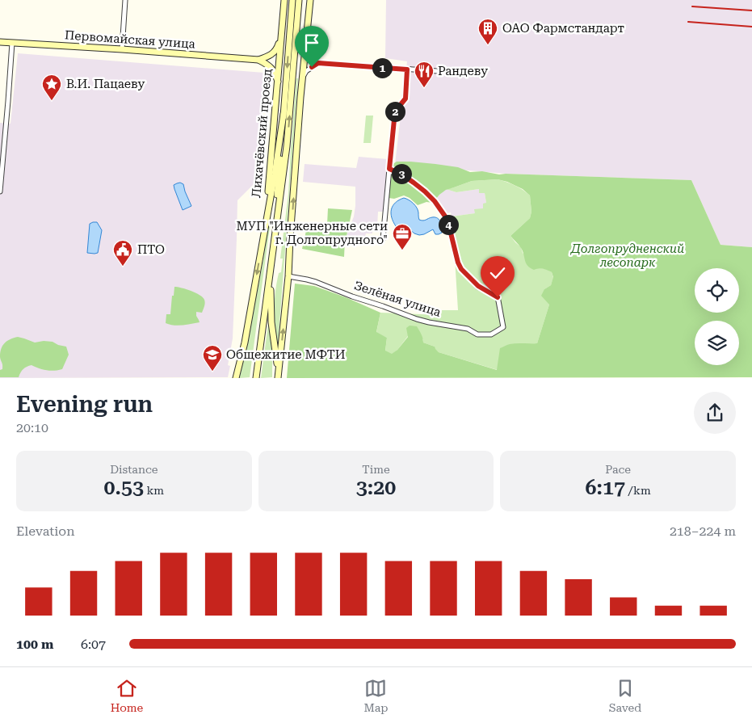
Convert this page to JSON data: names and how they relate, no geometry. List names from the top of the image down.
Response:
{
  "streets": {
    "main road": ["Первомайская улица", "Лихачёвский проезд"],
    "street": ["Зелёная улица"]
  },
  "parks": ["Долгопрудненский лесопарк"],
  "places": {
    "building": ["ОАО Фармстандарт"],
    "restaurant": ["Рандеву"],
    "place": ["В.И. Пацаеву"],
    "office": ["МУП \"Инженерные сети г. Долгопрудного\""],
    "public building": ["ПТО"],
    "school or university": ["Общежитие МФТИ"]
  },
  "page": {
    "pins": [
      "1",
      "2",
      "3",
      "4"
    ],
    "heading": ["Evening run", "20:10"],
    "stats": [
      ["Distance", "0.53 km"],
      ["Time", "3:20"],
      ["Pace", "6:17 /km"]
    ],
    "chart": ["Elevation", "218–224 m"],
    "list": [
      {
        "name": "100 m",
        "note": "6:07"
      }
    ],
    "tabs": ["Home", "Map", "Saved"]
  }
}
